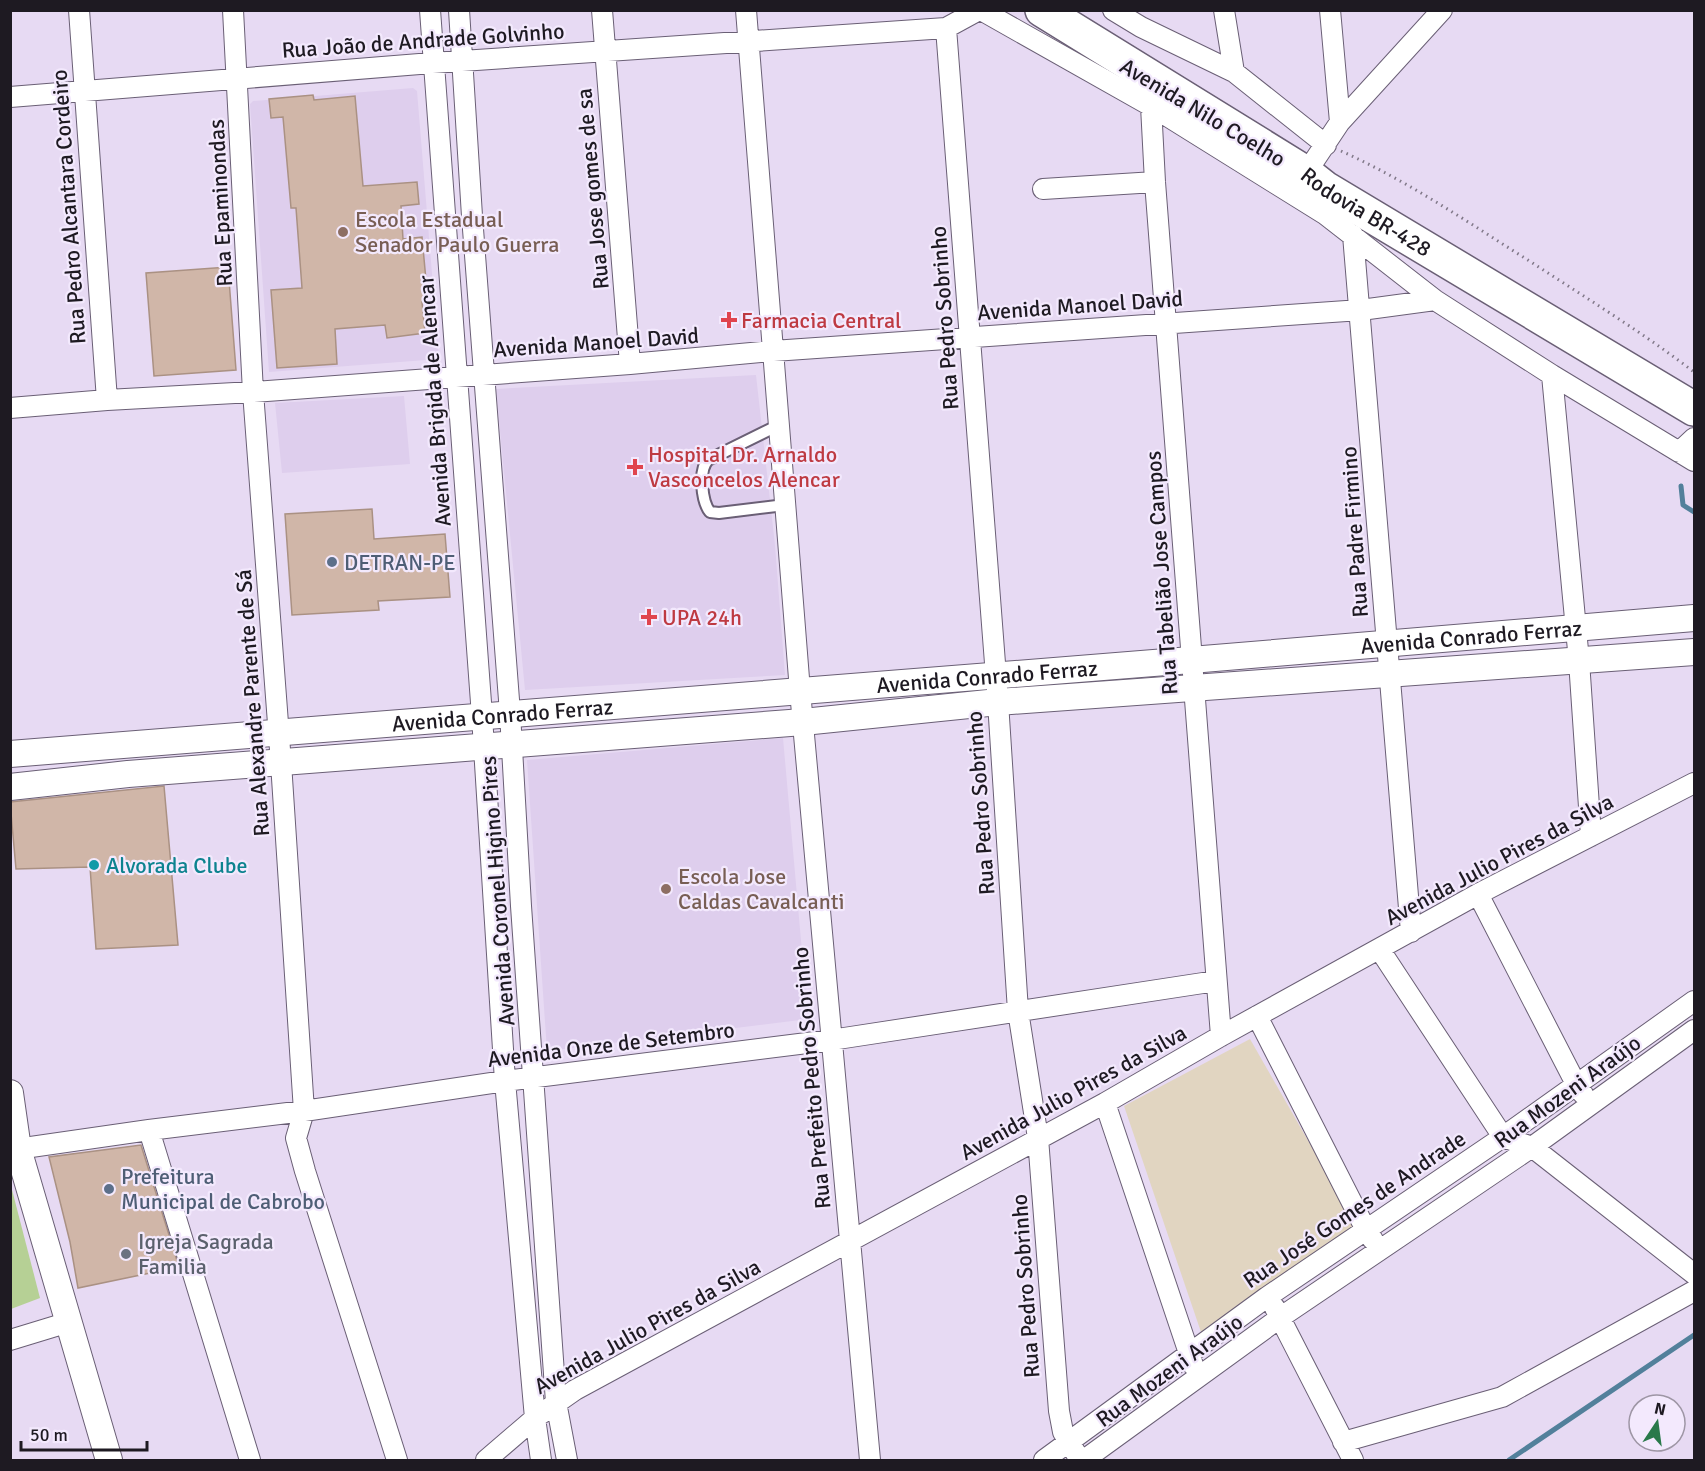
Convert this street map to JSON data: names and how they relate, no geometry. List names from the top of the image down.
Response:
{
  "streets": {
    "highway": ["Rodovia BR-428"],
    "street": [
      "Rua João de Andrade Golvinho",
      "Avenida Nilo Coelho",
      "Rua Jose gomes de sa",
      "Rua Epaminondas",
      "Rua Pedro Alcantara Cordeiro",
      "Avenida Manoel David",
      "Rua Pedro Sobrinho",
      "Avenida Brigida de Alencar",
      "Rua Padre Firmino",
      "Rua Tabelião Jose Campos",
      "Avenida Conrado Ferraz",
      "Rua Alexandre Parente de Sá",
      "Avenida Julio Pires da Silva",
      "Avenida Coronel Higino Pires",
      "Avenida Onze de Setembro",
      "Rua Prefeito Pedro Sobrinho",
      "Rua Mozeni Araújo",
      "Rua José Gomes de Andrade"
    ]
  },
  "crossings": [
    ["Rua João de Andrade Golvinho", "Avenida Nilo Coelho"],
    ["Rua João de Andrade Golvinho", "Rua Jose gomes de sa"],
    ["Rua João de Andrade Golvinho", "Rua Epaminondas"],
    ["Rua João de Andrade Golvinho", "Rua Pedro Alcantara Cordeiro"],
    ["Rua João de Andrade Golvinho", "Rua Pedro Sobrinho"],
    ["Rua João de Andrade Golvinho", "Avenida Brigida de Alencar"],
    ["Rua João de Andrade Golvinho", "Rua Prefeito Pedro Sobrinho"],
    ["Avenida Nilo Coelho", "Avenida Manoel David"],
    ["Avenida Nilo Coelho", "Rua Padre Firmino"],
    ["Avenida Nilo Coelho", "Rua Tabelião Jose Campos"],
    ["Rua Jose gomes de sa", "Avenida Manoel David"],
    ["Rua Epaminondas", "Avenida Manoel David"],
    ["Rua Epaminondas", "Rua Alexandre Parente de Sá"],
    ["Rua Pedro Alcantara Cordeiro", "Avenida Manoel David"],
    ["Avenida Manoel David", "Rua Pedro Sobrinho"],
    ["Avenida Manoel David", "Avenida Brigida de Alencar"],
    ["Avenida Manoel David", "Rua Padre Firmino"],
    ["Avenida Manoel David", "Rua Tabelião Jose Campos"],
    ["Avenida Manoel David", "Rua Alexandre Parente de Sá"],
    ["Avenida Manoel David", "Rua Prefeito Pedro Sobrinho"],
    ["Rua Pedro Sobrinho", "Avenida Conrado Ferraz"],
    ["Rua Pedro Sobrinho", "Avenida Julio Pires da Silva"],
    ["Rua Pedro Sobrinho", "Avenida Onze de Setembro"],
    ["Rua Pedro Sobrinho", "Rua Mozeni Araújo"],
    ["Rua Pedro Sobrinho", "Rua José Gomes de Andrade"],
    ["Avenida Brigida de Alencar", "Avenida Conrado Ferraz"],
    ["Avenida Brigida de Alencar", "Avenida Coronel Higino Pires"],
    ["Rua Padre Firmino", "Avenida Conrado Ferraz"],
    ["Rua Padre Firmino", "Avenida Julio Pires da Silva"],
    ["Rua Tabelião Jose Campos", "Avenida Conrado Ferraz"],
    ["Rua Tabelião Jose Campos", "Avenida Julio Pires da Silva"],
    ["Rua Tabelião Jose Campos", "Avenida Onze de Setembro"],
    ["Avenida Conrado Ferraz", "Rua Alexandre Parente de Sá"],
    ["Avenida Conrado Ferraz", "Avenida Coronel Higino Pires"],
    ["Avenida Conrado Ferraz", "Rua Prefeito Pedro Sobrinho"],
    ["Rua Alexandre Parente de Sá", "Avenida Onze de Setembro"],
    ["Avenida Julio Pires da Silva", "Avenida Coronel Higino Pires"],
    ["Avenida Julio Pires da Silva", "Rua Prefeito Pedro Sobrinho"],
    ["Avenida Coronel Higino Pires", "Avenida Onze de Setembro"],
    ["Avenida Onze de Setembro", "Rua Prefeito Pedro Sobrinho"]
  ],
  "places": {
    "other": [
      "Escola Estadual Senador Paulo Guerra",
      "DETRAN-PE",
      "Alvorada Clube",
      "Escola Jose Caldas Cavalcanti",
      "Prefeitura Municipal de Cabrobo",
      "Igreja Sagrada Familia"
    ],
    "health": ["Farmacia Central", "Hospital Dr. Arnaldo Vasconcelos Alencar", "UPA 24h"]
  },
  "scale_bar": "50 m",
  "north": "top"
}
